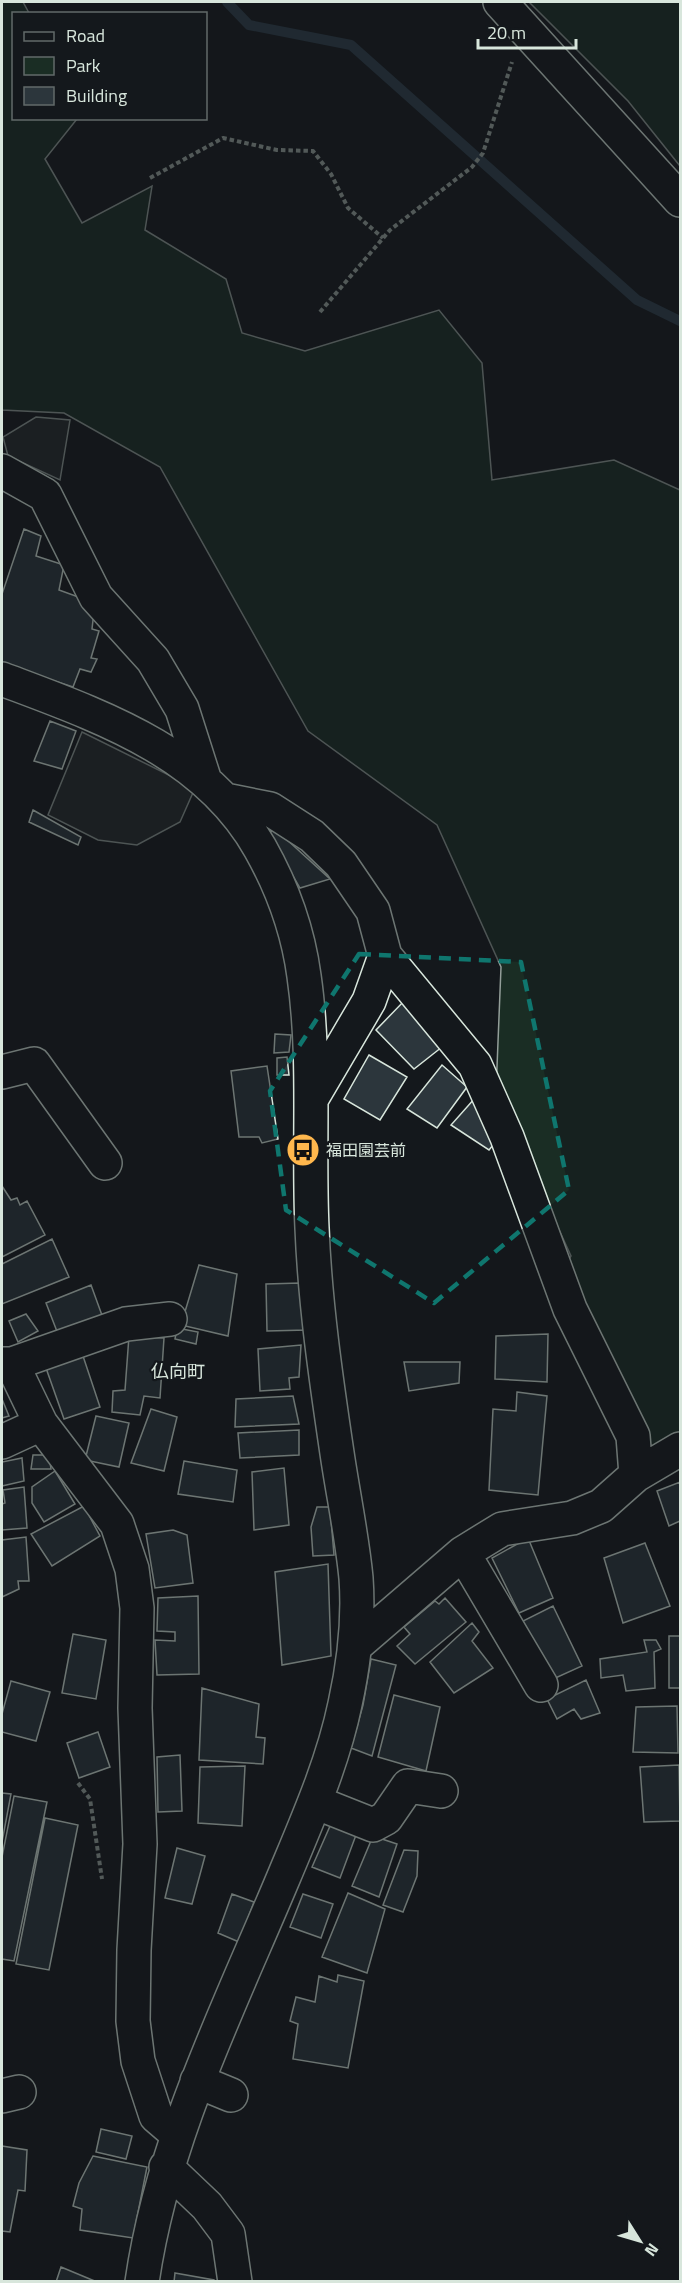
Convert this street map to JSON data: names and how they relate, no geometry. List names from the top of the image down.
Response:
{
  "districts": ["仏向町"],
  "places": {
    "bus stop": ["福田園芸前"]
  },
  "legend": ["Road", "Park", "Building"],
  "scale_bar": "20 m",
  "north": "bottom right"
}
